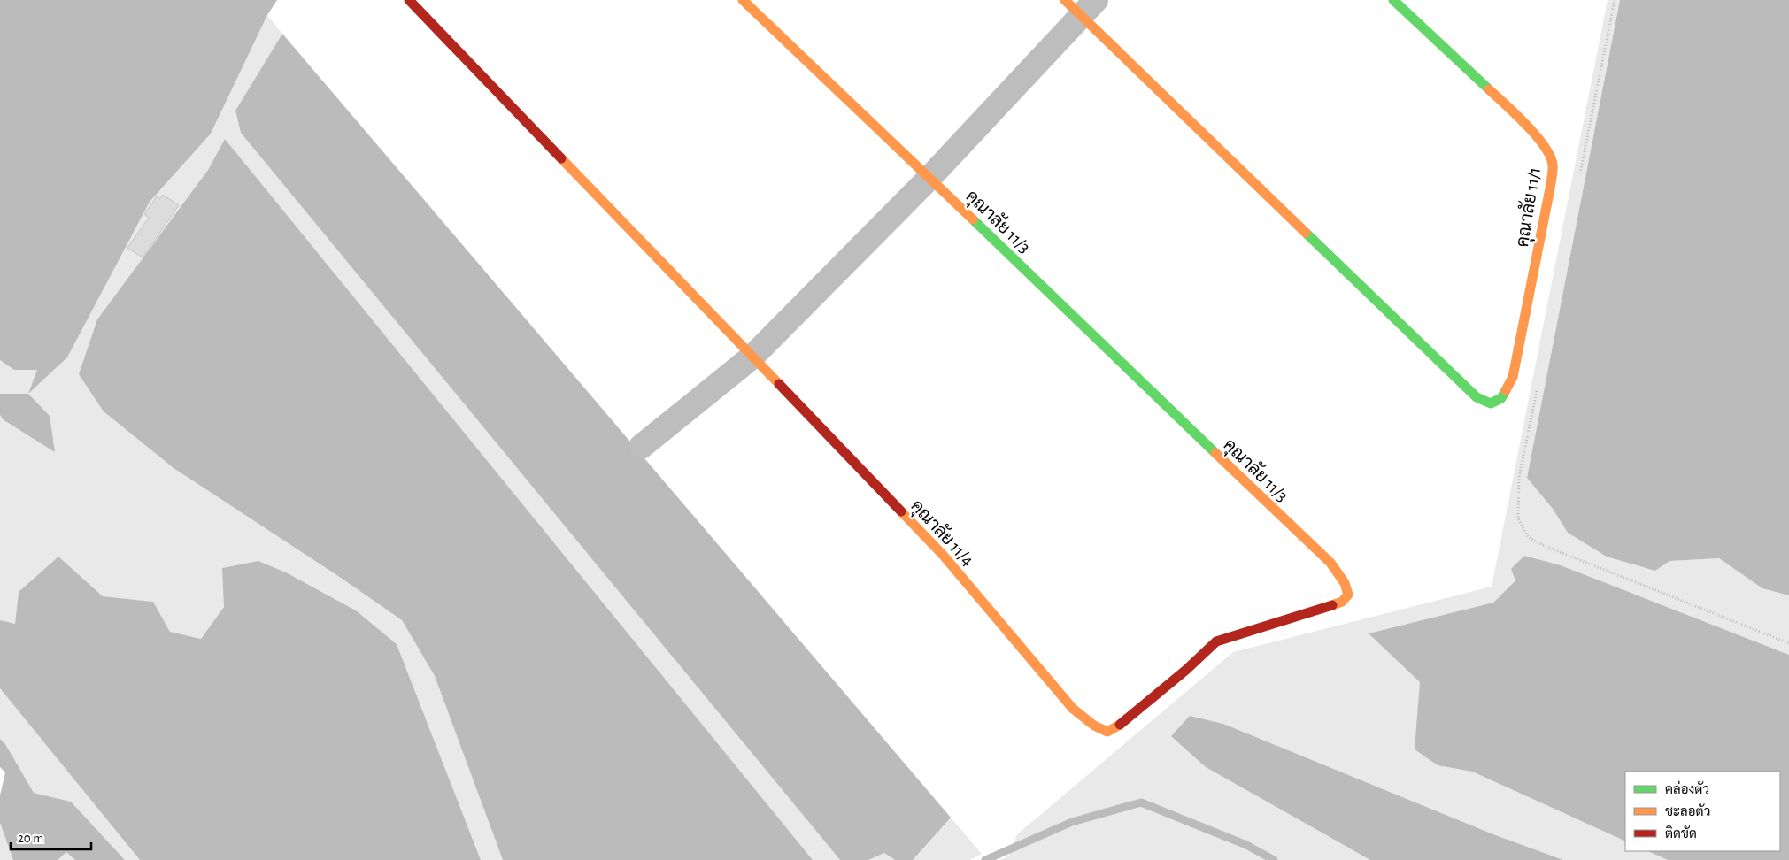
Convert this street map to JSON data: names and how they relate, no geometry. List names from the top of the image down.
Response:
{
  "streets": {
    "street": ["คุณาลัย 11/1", "คุณาลัย 11/3", "คุณาลัย 11/4"]
  },
  "crossings": [
    ["คุณาลัย 11/3", "คุณาลัย 11/4"]
  ],
  "legend": ["คล่องตัว", "ชะลอตัว", "ติดขัด"],
  "scale_bar": "20 m"
}
